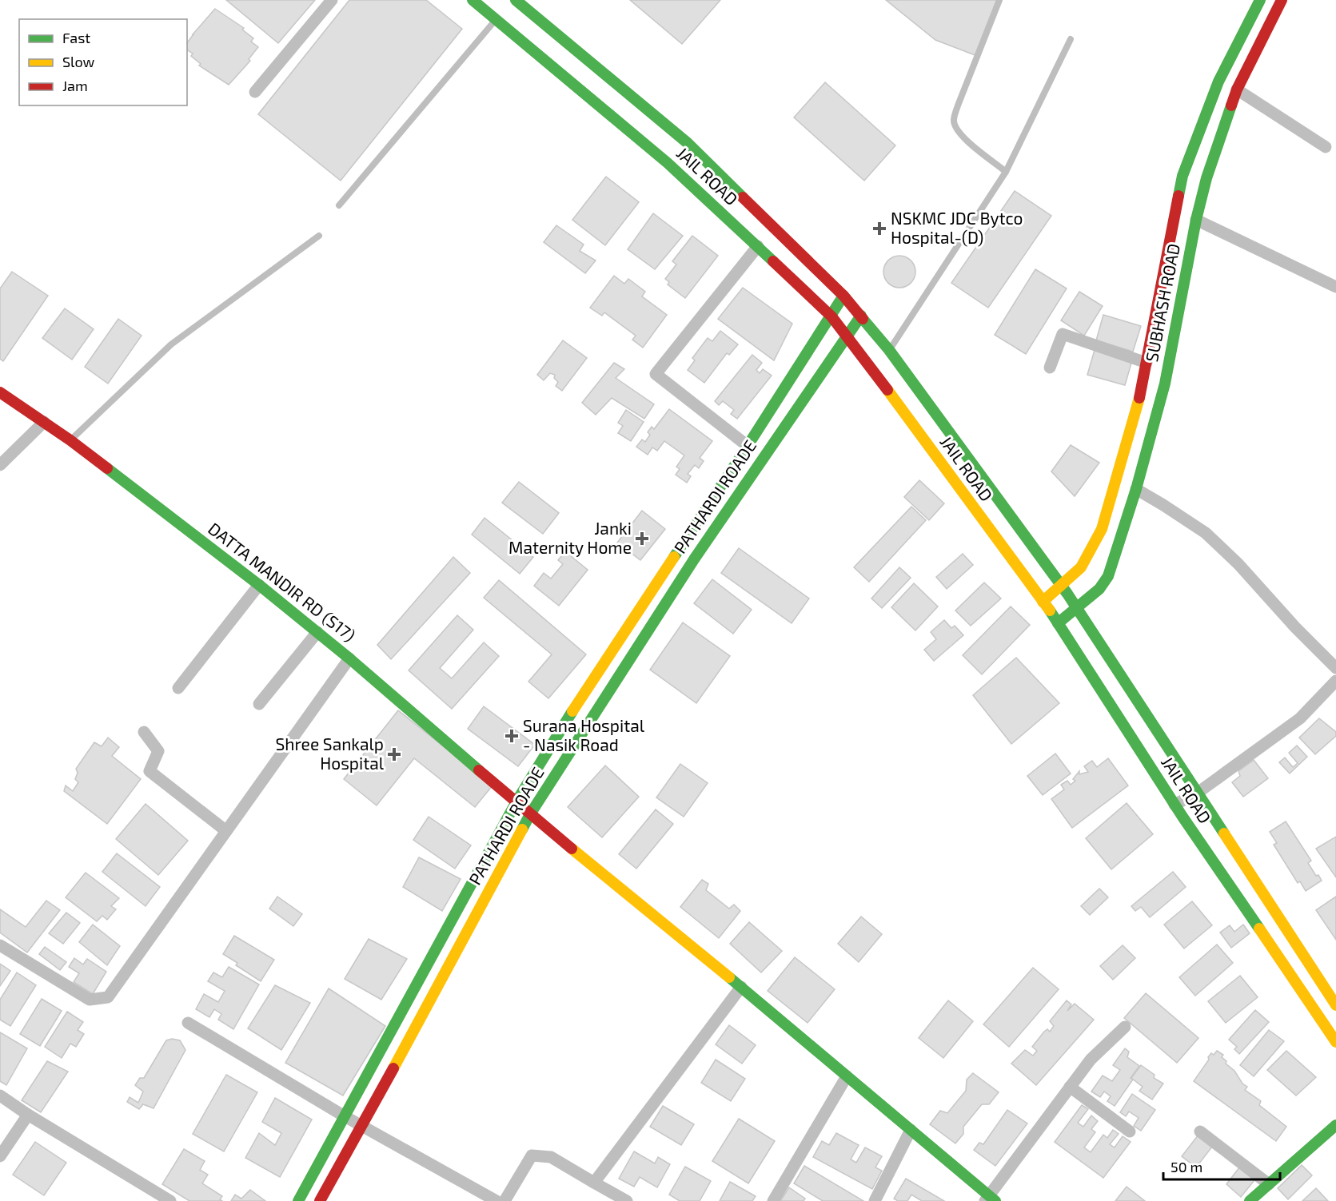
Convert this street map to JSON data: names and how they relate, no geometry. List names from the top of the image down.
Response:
{
  "streets": {
    "main road": [
      "JAIL ROAD",
      "SUBHASH ROAD",
      "PATHARDI ROADE",
      "DATTA MANDIR RD (S17)"
    ]
  },
  "crossings": [
    ["JAIL ROAD", "SUBHASH ROAD"],
    ["JAIL ROAD", "PATHARDI ROADE"],
    ["PATHARDI ROADE", "DATTA MANDIR RD (S17)"]
  ],
  "places": {
    "health": [
      "NSKMC JDC Bytco Hospital-(D)",
      "Janki Maternity Home",
      "Surana Hospital - Nasik Road",
      "Shree Sankalp Hospital"
    ]
  },
  "legend": ["Fast", "Slow", "Jam"],
  "scale_bar": "50 m"
}
